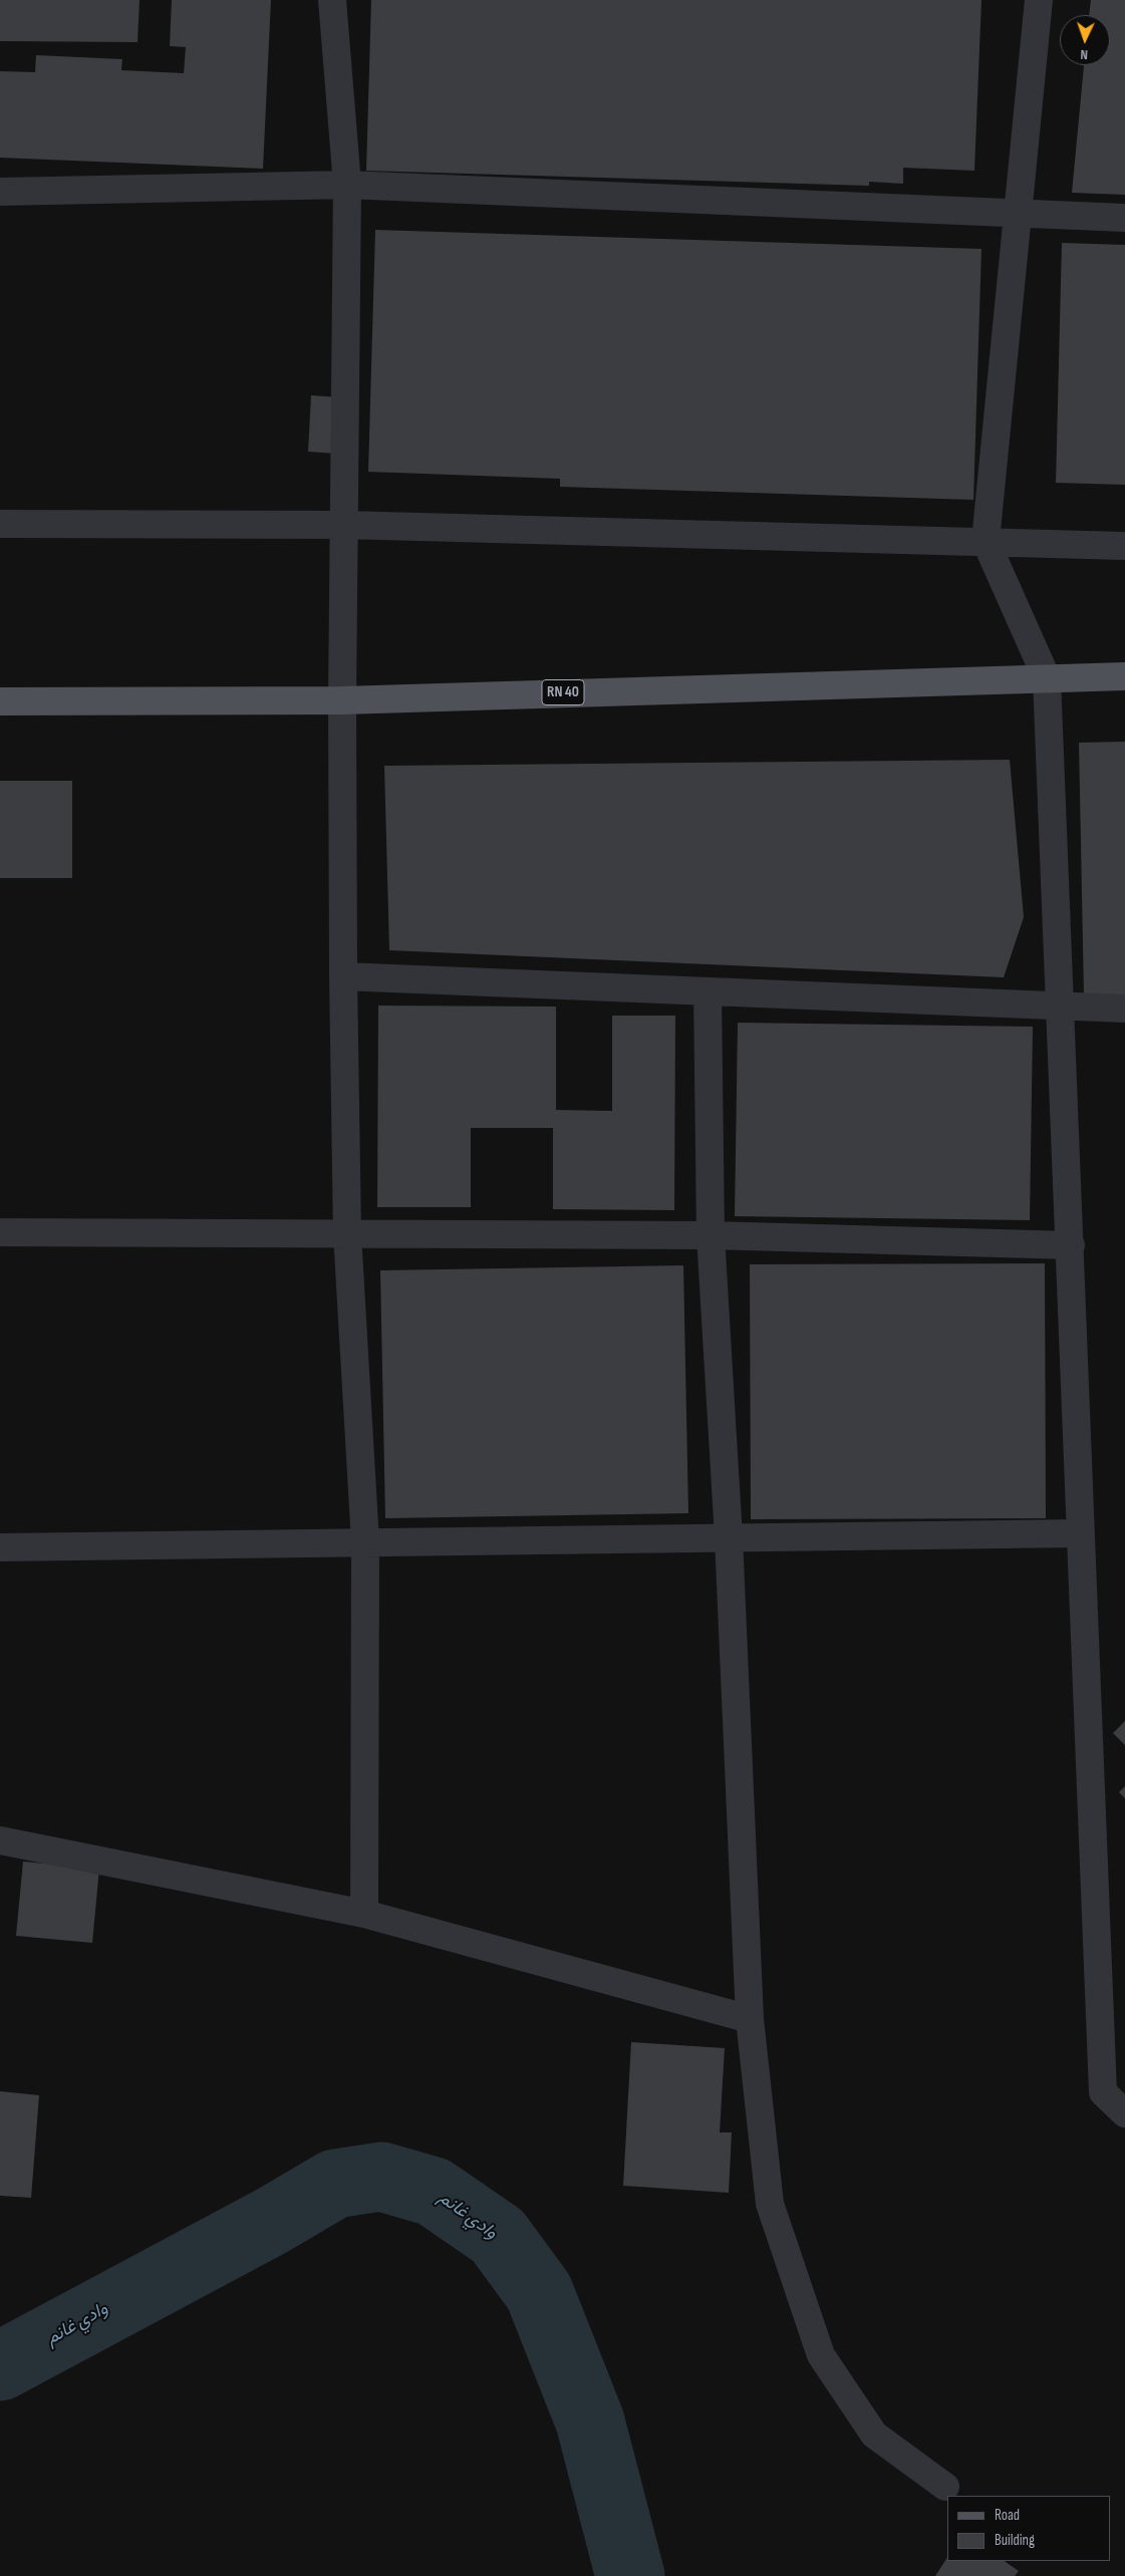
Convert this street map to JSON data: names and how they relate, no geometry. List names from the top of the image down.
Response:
{
  "streets": {
    "main road": ["RN 40"]
  },
  "water": ["وادي غانم"],
  "legend": ["Road", "Building"],
  "north": "bottom"
}
